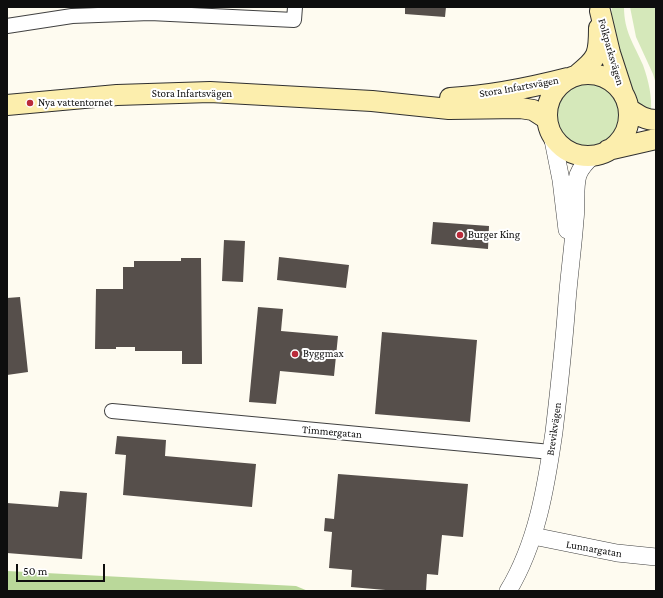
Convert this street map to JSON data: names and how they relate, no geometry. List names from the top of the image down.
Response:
{
  "streets": {
    "main road": ["Folkparksvägen", "Stora Infartsvägen"],
    "street": ["Brevikvägen", "Timmergatan", "Lunnargatan"]
  },
  "crossings": [
    ["Folkparksvägen", "Stora Infartsvägen"],
    ["Folkparksvägen", "Brevikvägen"],
    ["Stora Infartsvägen", "Brevikvägen"],
    ["Brevikvägen", "Timmergatan"],
    ["Brevikvägen", "Lunnargatan"]
  ],
  "places": ["Nya vattentornet", "Burger King", "Byggmax"],
  "scale_bar": "50 m"
}
